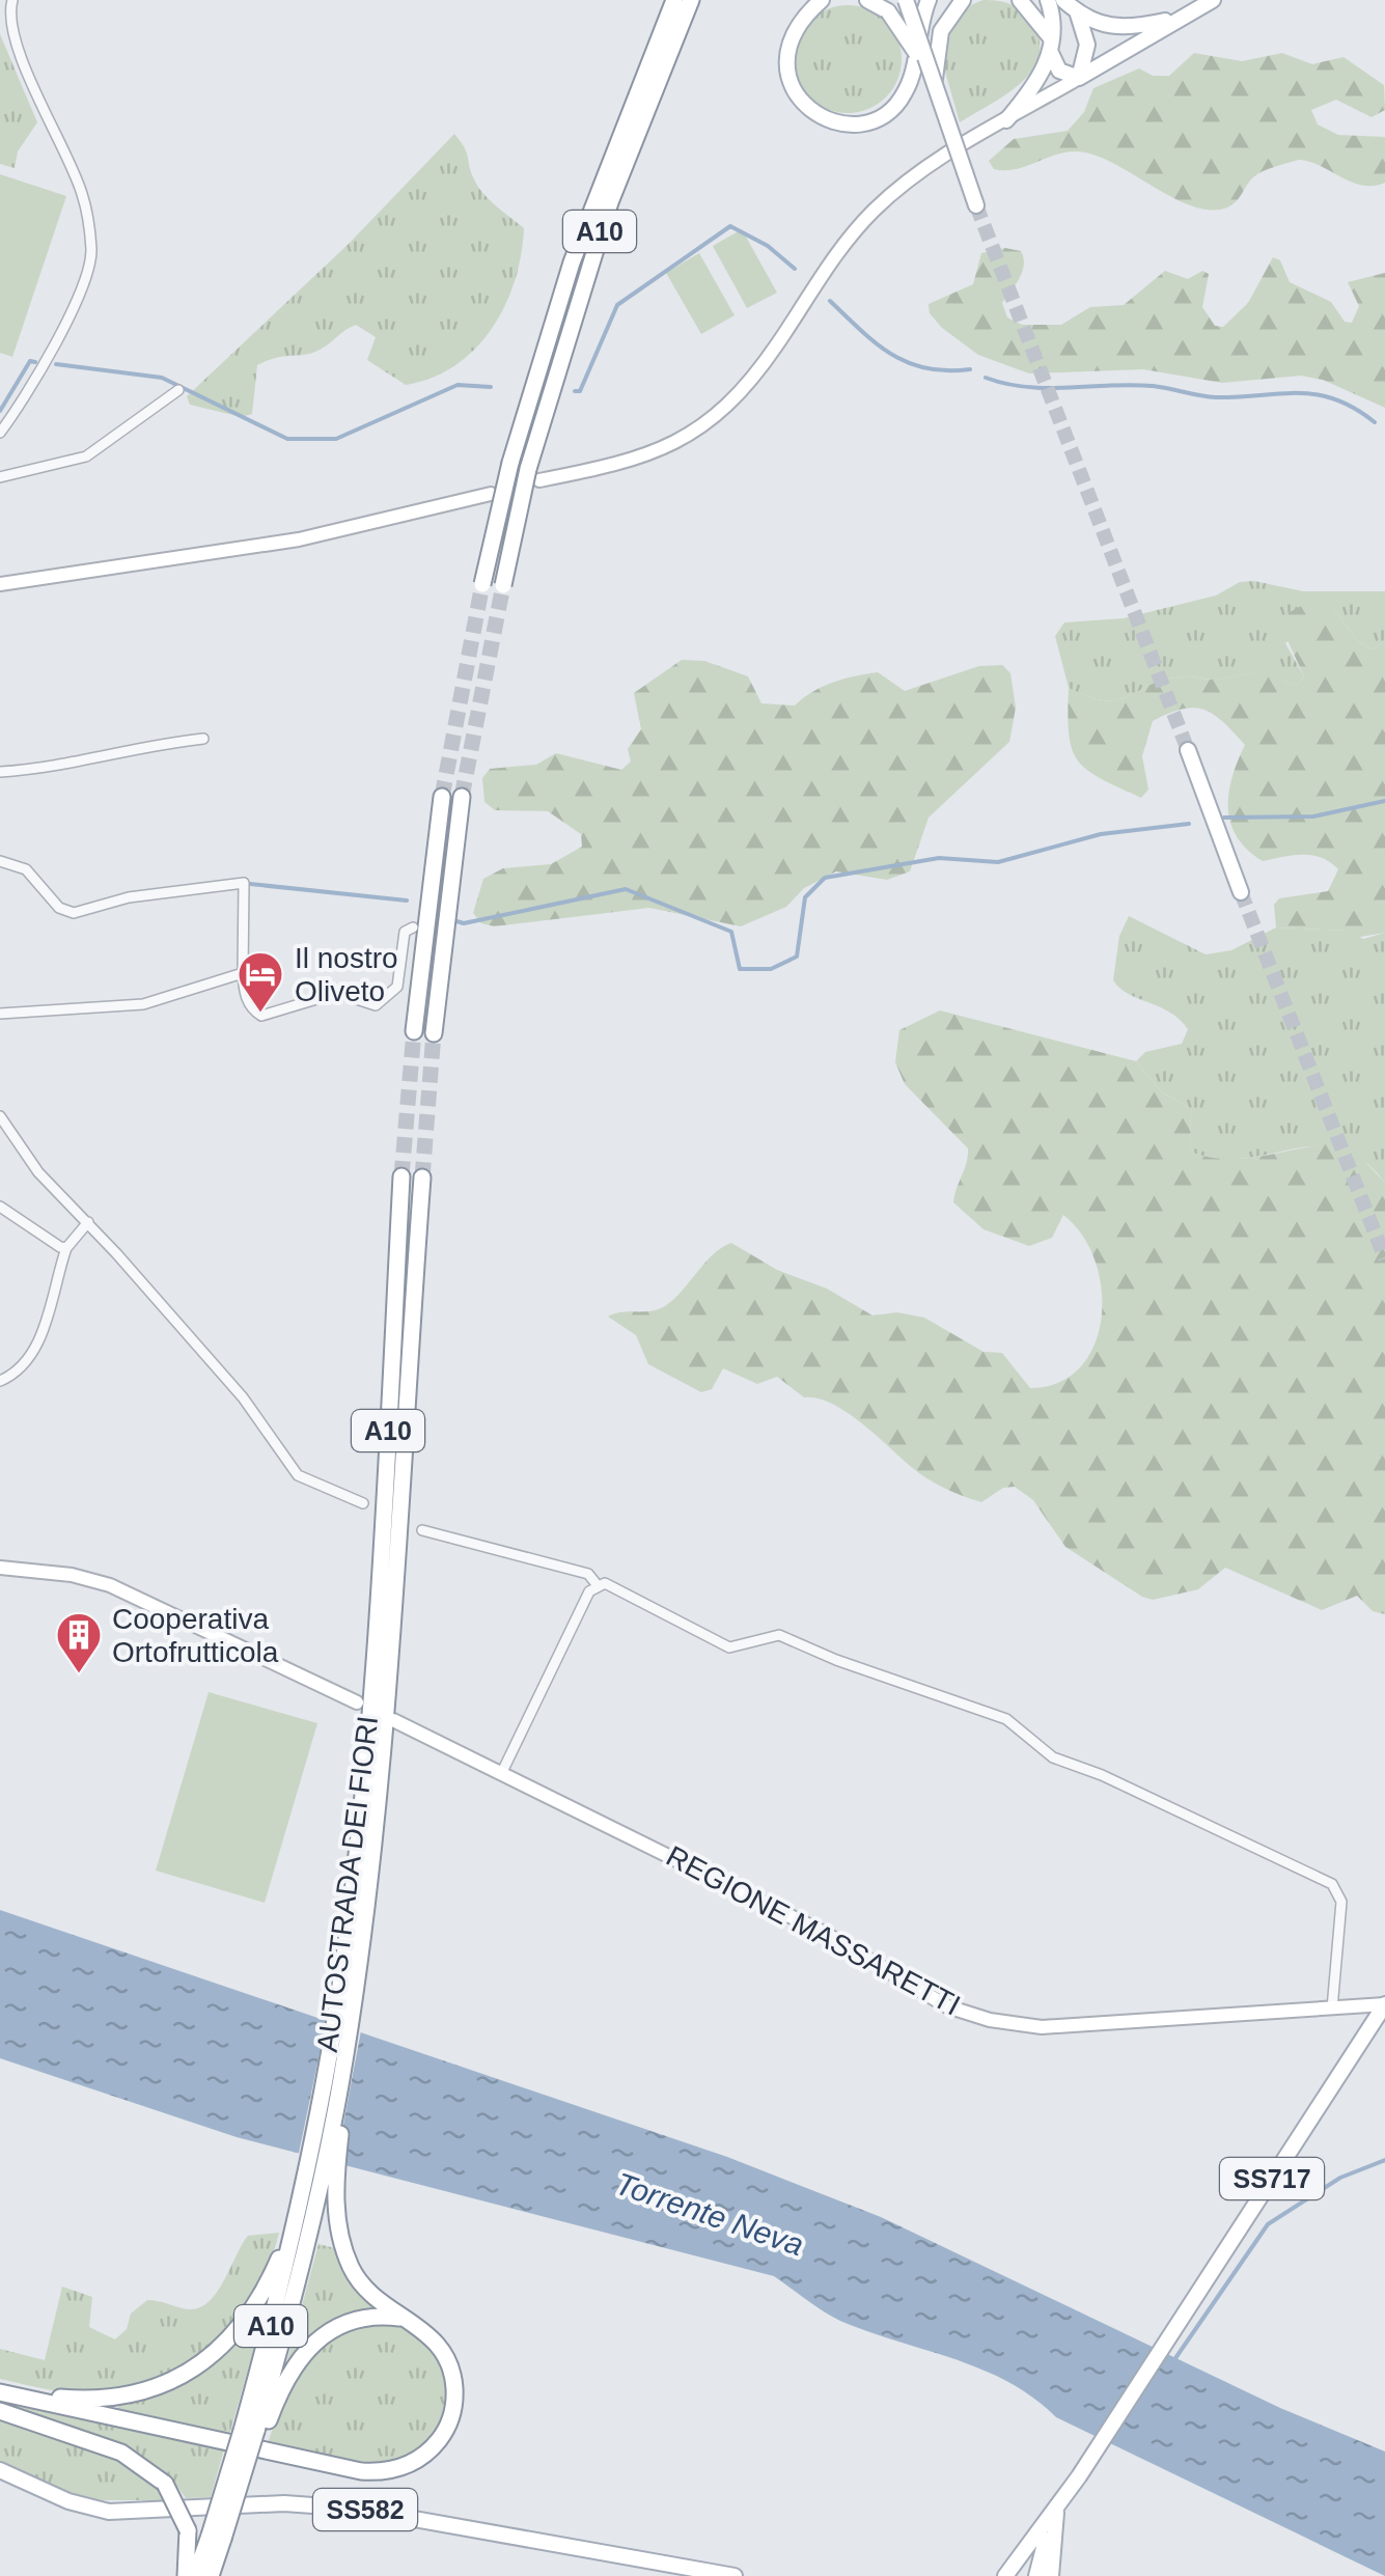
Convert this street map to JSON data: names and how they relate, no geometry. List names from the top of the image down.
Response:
{
  "streets": {
    "highway": ["A10", "AUTOSTRADA DEI FIORI"],
    "main road": ["SS717", "SS582"],
    "street": ["REGIONE MASSARETTI"]
  },
  "crossings": [
    ["REGIONE MASSARETTI", "SS717"]
  ],
  "water": ["Torrente Neva"],
  "places": {
    "hotel": ["Il nostro Oliveto"],
    "building": ["Cooperativa Ortofrutticola"]
  }
}
